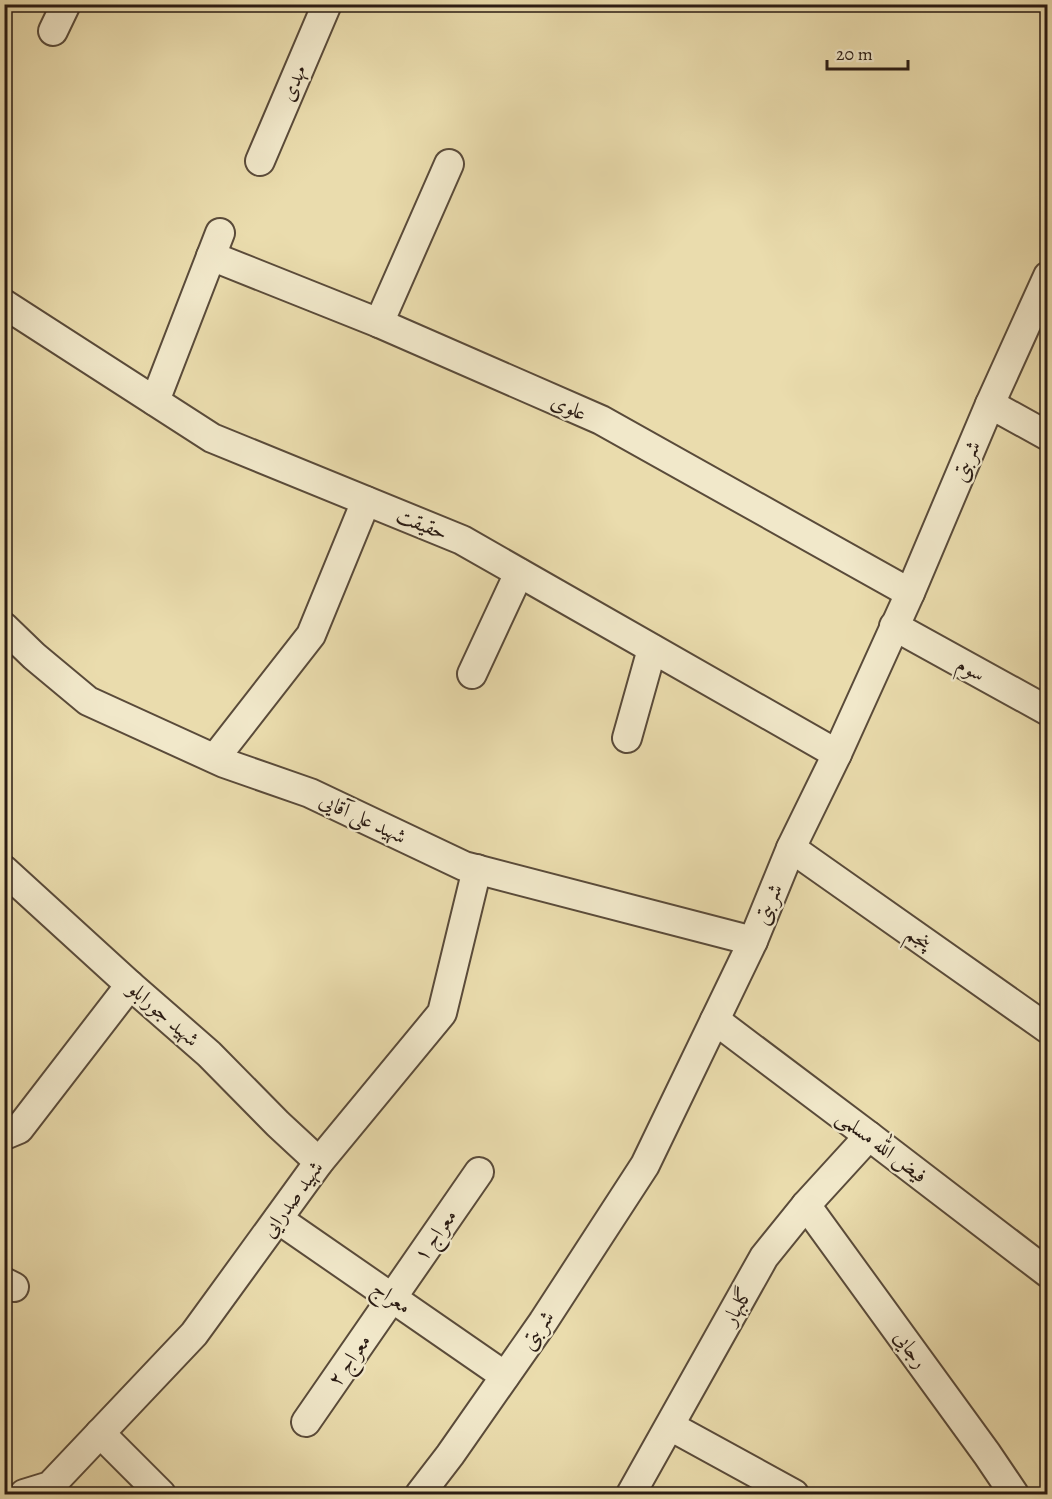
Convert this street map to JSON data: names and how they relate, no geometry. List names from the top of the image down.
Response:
{
  "streets": {
    "street": [
      "مهدی",
      "علوی",
      "شربتی",
      "حقیقت",
      "سوم",
      "شهید علی آقایی",
      "پنجم",
      "شهید جورابلو",
      "فیض الله مسلمی",
      "شهید صدرایی",
      "معراج ۱",
      "معراج",
      "گلبهار",
      "رجایی",
      "معراج ۲"
    ]
  },
  "crossings": [
    ["علوی", "شربتی"],
    ["علوی", "حقیقت"],
    ["شربتی", "حقیقت"],
    ["شربتی", "سوم"],
    ["شربتی", "شهید علی آقایی"],
    ["شربتی", "پنجم"],
    ["شربتی", "فیض الله مسلمی"],
    ["شربتی", "معراج"],
    ["شهید علی آقایی", "شهید صدرایی"],
    ["شهید جورابلو", "شهید صدرایی"],
    ["فیض الله مسلمی", "گلبهار"],
    ["شهید صدرایی", "معراج"],
    ["معراج ۱", "معراج"],
    ["معراج ۱", "معراج ۲"],
    ["معراج", "معراج ۲"],
    ["گلبهار", "رجایی"]
  ],
  "scale_bar": "20 m"
}
